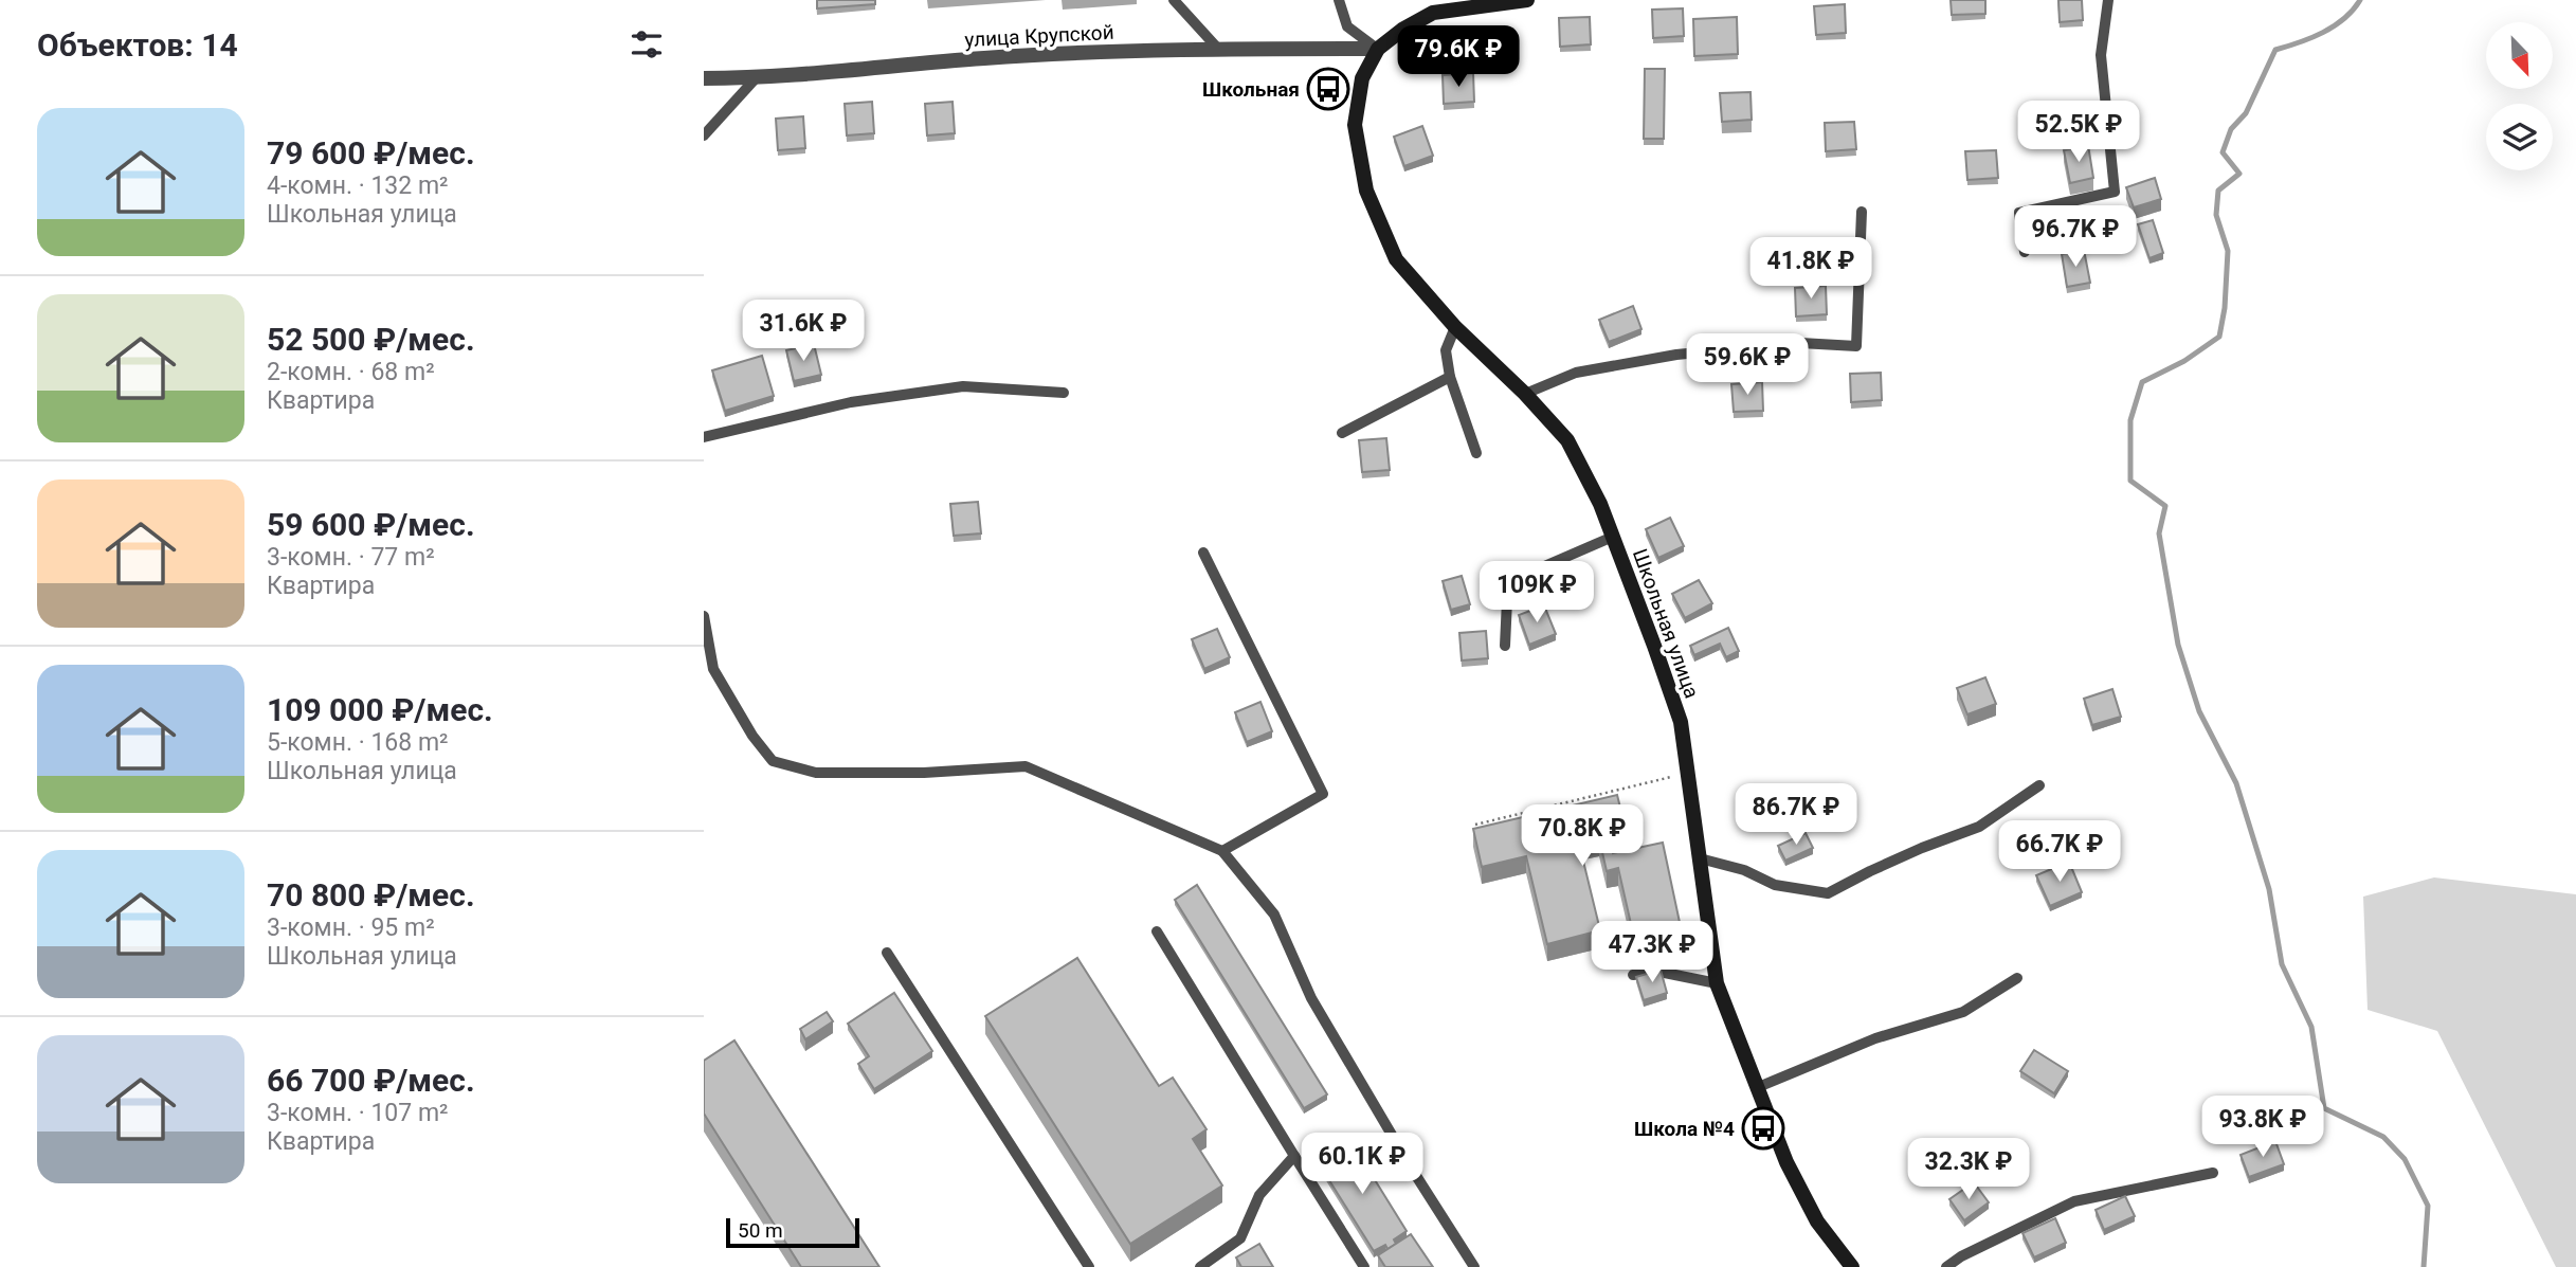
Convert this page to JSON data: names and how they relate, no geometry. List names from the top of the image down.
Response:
{
  "streets": {
    "street": ["улица Крупской", "Школьная улица"]
  },
  "crossings": [
    ["улица Крупской", "Школьная улица"]
  ],
  "places": {
    "bus stop": ["Школьная", "Школа №4"]
  },
  "scale_bar": "50 m",
  "north": "bottom right",
  "page": {
    "heading": "Объектов: 14",
    "price": [
      "79.6K ₽",
      "52.5K ₽",
      "96.7K ₽",
      "41.8K ₽",
      "31.6K ₽",
      "59.6K ₽",
      "109K ₽",
      "86.7K ₽",
      "70.8K ₽",
      "66.7K ₽",
      "47.3K ₽",
      "93.8K ₽",
      "60.1K ₽",
      "32.3K ₽"
    ],
    "list": [
      {
        "name": "79 600 ₽/мес.",
        "note": "4-комн. · 132 m² · Школьная улица"
      },
      {
        "name": "52 500 ₽/мес.",
        "note": "2-комн. · 68 m² · Квартира"
      },
      {
        "name": "59 600 ₽/мес.",
        "note": "3-комн. · 77 m² · Квартира"
      },
      {
        "name": "109 000 ₽/мес.",
        "note": "5-комн. · 168 m² · Школьная улица"
      },
      {
        "name": "70 800 ₽/мес.",
        "note": "3-комн. · 95 m² · Школьная улица"
      },
      {
        "name": "66 700 ₽/мес.",
        "note": "3-комн. · 107 m² · Квартира"
      }
    ],
    "scale": "50 m"
  }
}
